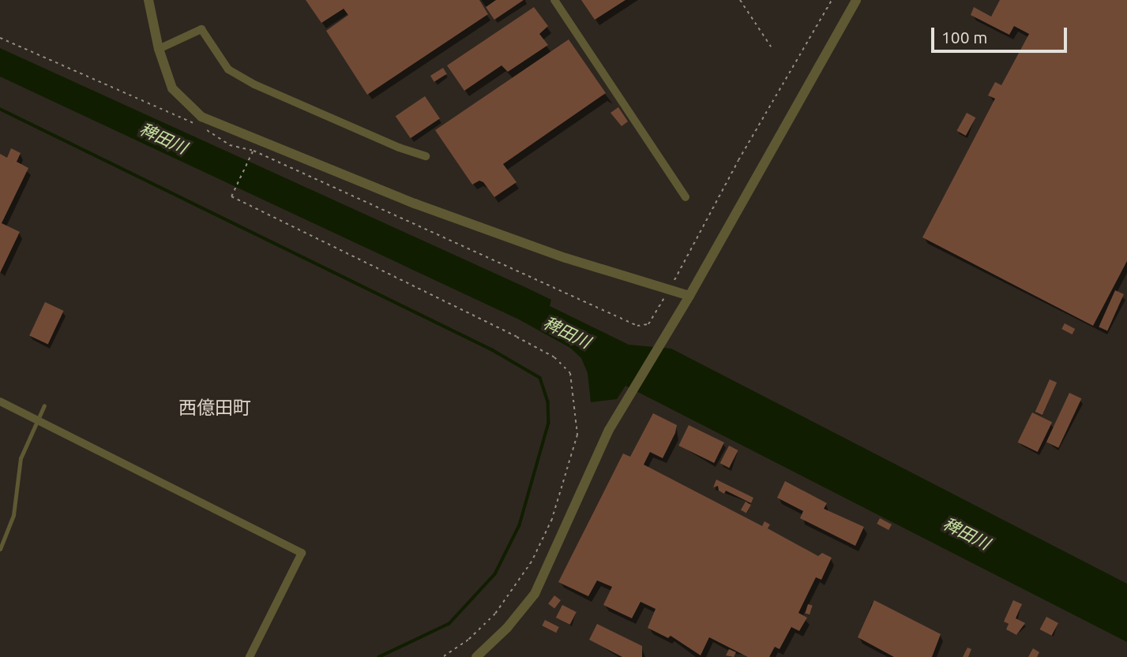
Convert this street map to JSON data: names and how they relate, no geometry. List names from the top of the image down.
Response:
{
  "districts": ["西億田町"],
  "water": ["稗田川"],
  "scale_bar": "100 m"
}
